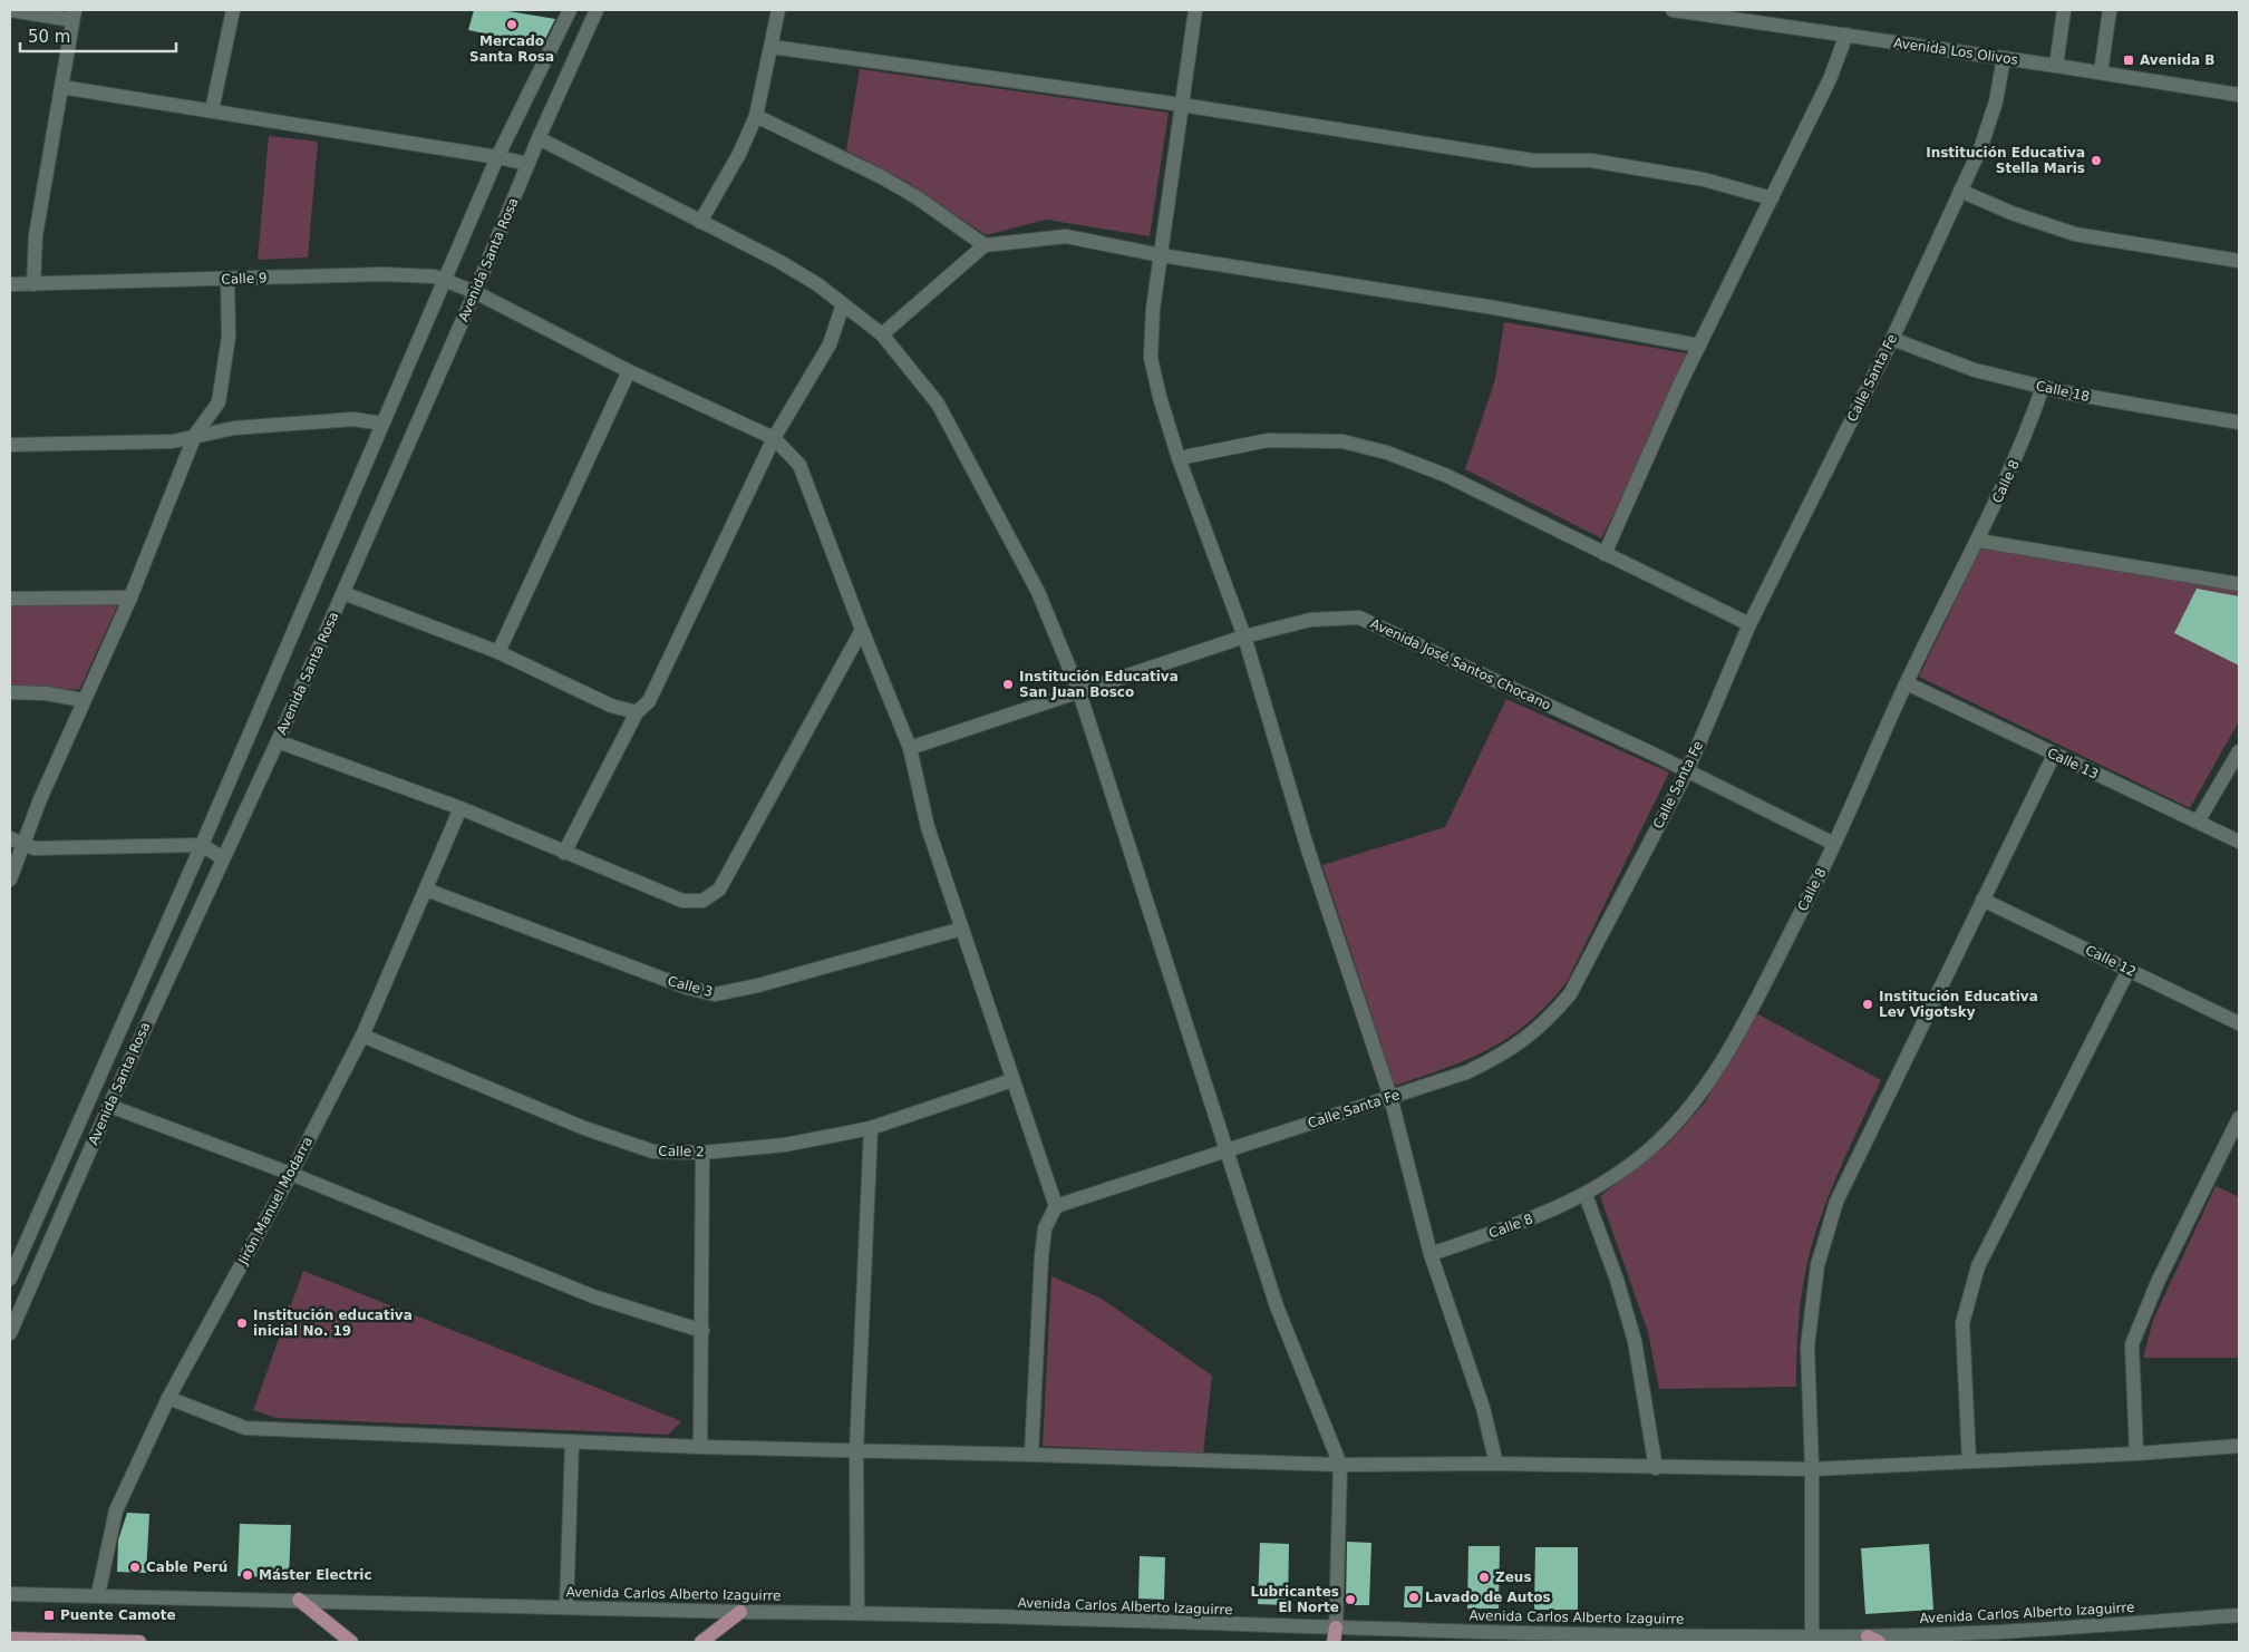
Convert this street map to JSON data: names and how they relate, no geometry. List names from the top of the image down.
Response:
{
  "streets": {
    "street": [
      "Avenida Los Olivos",
      "Avenida Santa Rosa",
      "Calle 9",
      "Calle Santa Fe",
      "Calle 18",
      "Calle 8",
      "Avenida José Santos Chocano",
      "Calle 13",
      "Calle 12",
      "Calle 3",
      "Calle 2",
      "Jirón Manuel Modarra",
      "Avenida Carlos Alberto Izaguirre"
    ]
  },
  "crossings": [
    ["Avenida Los Olivos", "Calle Santa Fe"],
    ["Avenida Santa Rosa", "Calle 9"],
    ["Calle Santa Fe", "Calle 18"],
    ["Calle Santa Fe", "Avenida José Santos Chocano"],
    ["Calle 18", "Calle 8"],
    ["Calle 8", "Avenida José Santos Chocano"],
    ["Calle 8", "Calle 13"],
    ["Calle 3", "Jirón Manuel Modarra"],
    ["Calle 2", "Jirón Manuel Modarra"],
    ["Jirón Manuel Modarra", "Avenida Carlos Alberto Izaguirre"]
  ],
  "places": {
    "other": [
      "Mercado Santa Rosa",
      "Institución Educativa Stella Maris",
      "Institución Educativa San Juan Bosco",
      "Institución Educativa Lev Vigotsky",
      "Institución educativa inicial No. 19",
      "Cable Perú",
      "Máster Electric",
      "Zeus",
      "Lavado de Autos",
      "Lubricantes El Norte"
    ],
    "transit": ["Avenida B", "Puente Camote"]
  },
  "scale_bar": "50 m"
}
